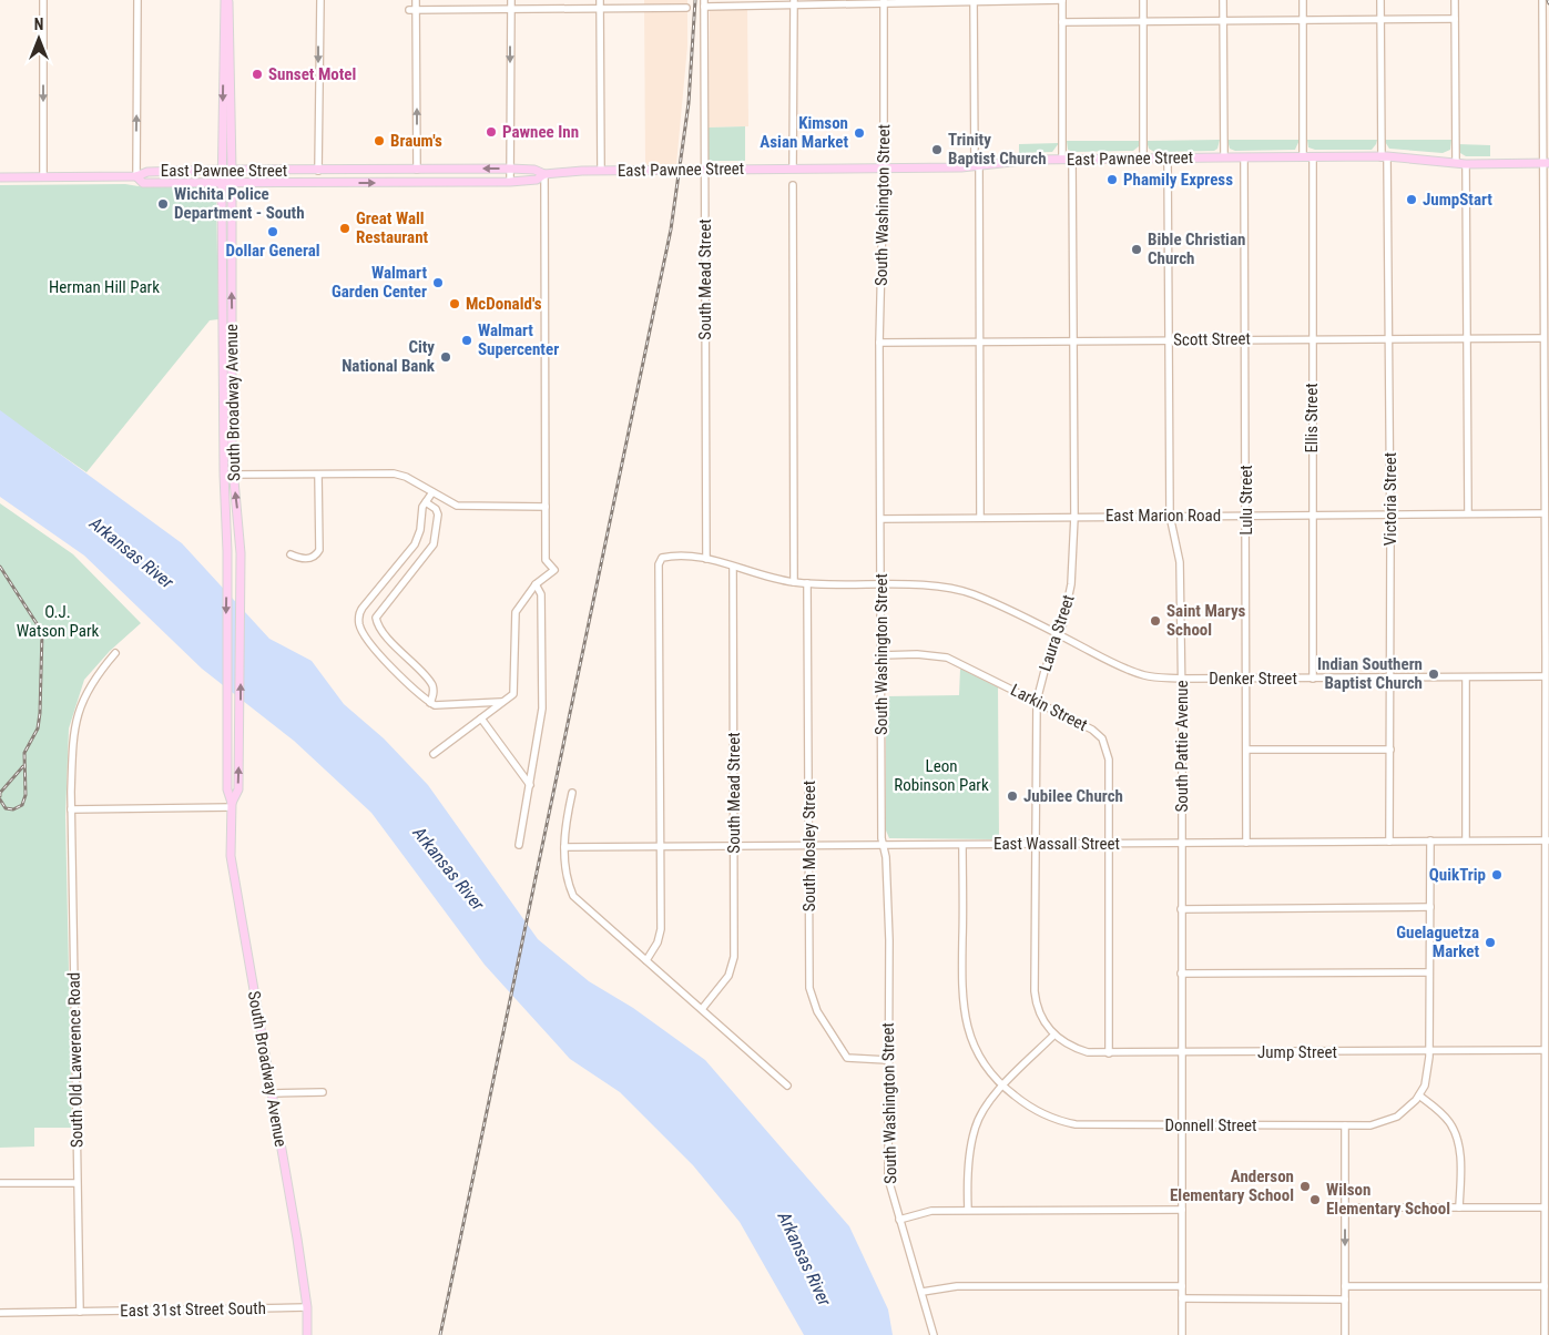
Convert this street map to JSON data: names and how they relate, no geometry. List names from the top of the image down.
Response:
{
  "streets": {
    "main road": ["East Pawnee Street", "South Broadway Avenue"],
    "street": [
      "South Washington Street",
      "South Mead Street",
      "Scott Street",
      "Ellis Street",
      "Victoria Street",
      "Lulu Street",
      "East Marion Road",
      "Laura Street",
      "Denker Street",
      "Larkin Street",
      "South Pattie Avenue",
      "East Wassall Street",
      "South Mosley Street",
      "Jump Street",
      "South Old Lawerence Road",
      "Donnell Street",
      "East 31st Street South"
    ]
  },
  "crossings": [
    ["East Pawnee Street", "South Washington Street"],
    ["East Pawnee Street", "South Mead Street"],
    ["East Pawnee Street", "South Broadway Avenue"],
    ["East Pawnee Street", "Ellis Street"],
    ["East Pawnee Street", "Victoria Street"],
    ["East Pawnee Street", "Lulu Street"],
    ["East Pawnee Street", "Laura Street"],
    ["East Pawnee Street", "South Pattie Avenue"],
    ["South Washington Street", "Scott Street"],
    ["South Washington Street", "East Marion Road"],
    ["South Washington Street", "Denker Street"],
    ["South Washington Street", "Larkin Street"],
    ["South Washington Street", "East Wassall Street"],
    ["South Washington Street", "South Mosley Street"],
    ["South Mead Street", "East Wassall Street"],
    ["Scott Street", "Ellis Street"],
    ["Scott Street", "Victoria Street"],
    ["Scott Street", "Lulu Street"],
    ["Scott Street", "Laura Street"],
    ["Scott Street", "South Pattie Avenue"],
    ["South Broadway Avenue", "East 31st Street South"],
    ["Ellis Street", "East Marion Road"],
    ["Ellis Street", "Denker Street"],
    ["Victoria Street", "East Marion Road"],
    ["Victoria Street", "Denker Street"],
    ["Victoria Street", "East Wassall Street"],
    ["Lulu Street", "East Marion Road"],
    ["Lulu Street", "Denker Street"],
    ["Lulu Street", "East Wassall Street"],
    ["East Marion Road", "Laura Street"],
    ["East Marion Road", "South Pattie Avenue"],
    ["Laura Street", "Denker Street"],
    ["Laura Street", "Larkin Street"],
    ["Laura Street", "East Wassall Street"],
    ["Laura Street", "Jump Street"],
    ["Denker Street", "South Pattie Avenue"],
    ["Larkin Street", "East Wassall Street"],
    ["Larkin Street", "Jump Street"],
    ["South Pattie Avenue", "East Wassall Street"],
    ["South Pattie Avenue", "Jump Street"],
    ["South Pattie Avenue", "Donnell Street"],
    ["East Wassall Street", "South Mosley Street"],
    ["East Wassall Street", "Donnell Street"],
    ["South Old Lawerence Road", "East 31st Street South"]
  ],
  "water": ["Arkansas River"],
  "parks": ["Herman Hill Park", "O.J. Watson Park", "Leon Robinson Park"],
  "places": [
    "Sunset Motel",
    "Pawnee Inn",
    "Kimson Asian Market",
    "Braum's",
    "Trinity Baptist Church",
    "Phamily Express",
    "JumpStart",
    "Wichita Police Department - South",
    "Great Wall Restaurant",
    "Dollar General",
    "Bible Christian Church",
    "Walmart Garden Center",
    "McDonald's",
    "Walmart Supercenter",
    "City National Bank",
    "Saint Marys School",
    "Indian Southern Baptist Church",
    "Jubilee Church",
    "QuikTrip",
    "Guelaguetza Market",
    "Anderson Elementary School",
    "Wilson Elementary School"
  ],
  "north": "top"
}
